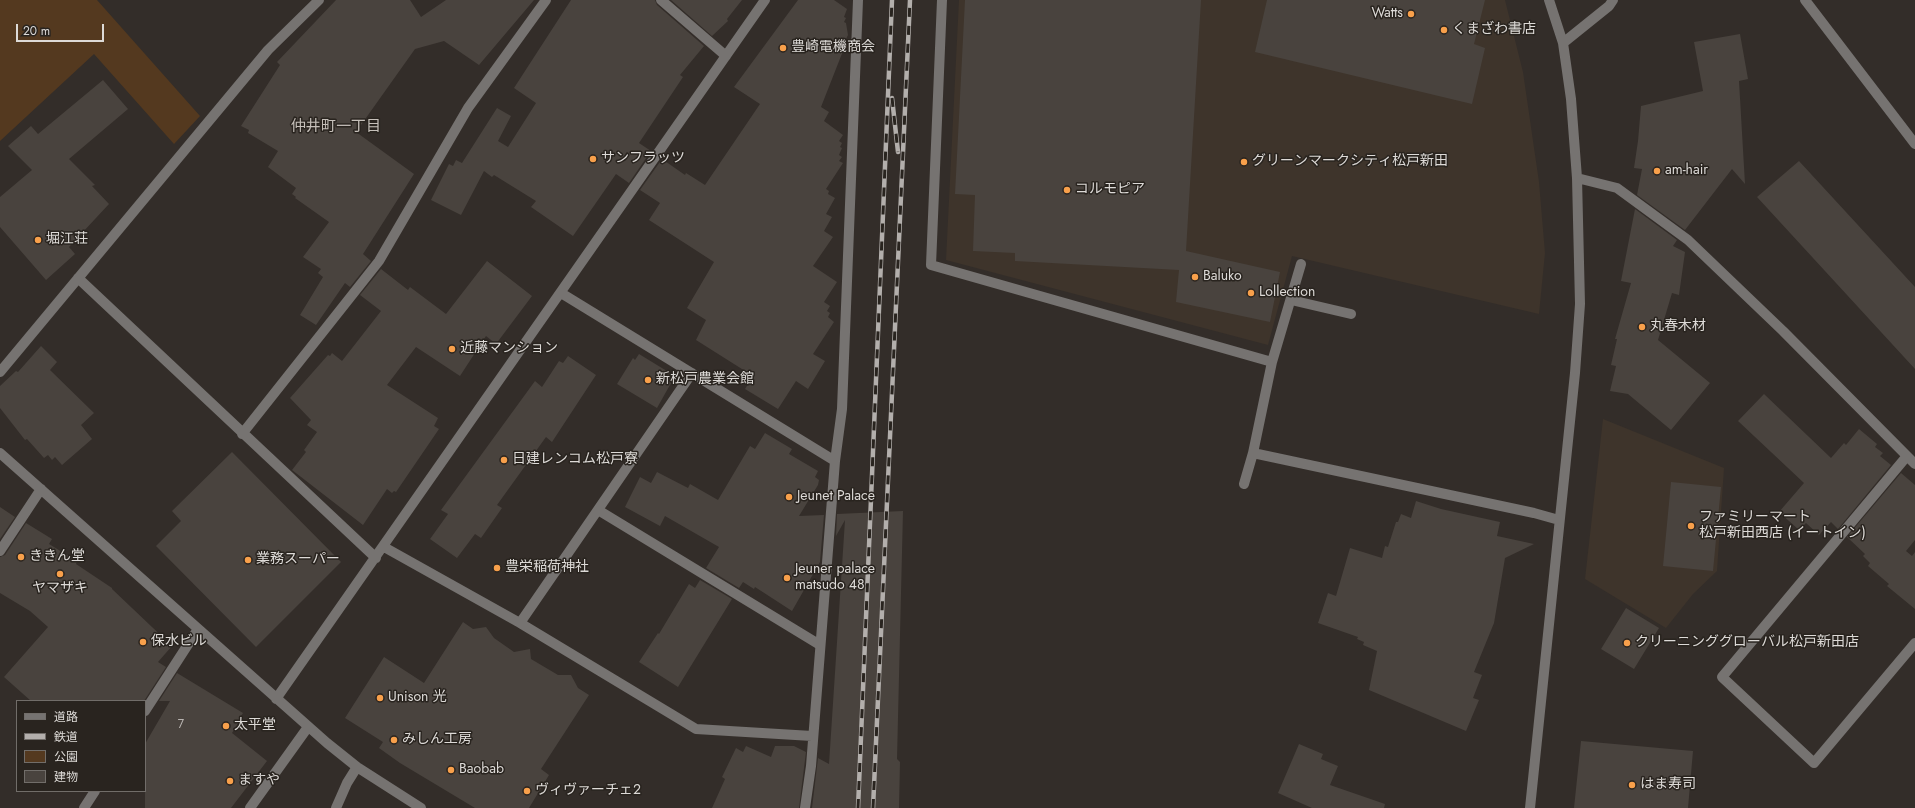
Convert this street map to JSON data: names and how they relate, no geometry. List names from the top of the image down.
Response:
{
  "districts": ["仲井町一丁目"],
  "places": [
    "Watts",
    "くまざわ書店",
    "豊崎電機商会",
    "サンフラッツ",
    "グリーンマークシティ松戸新田",
    "am-hair",
    "コルモピア",
    "堀江荘",
    "Baluko",
    "Lollection",
    "丸春木材",
    "近藤マンション",
    "新松戸農業会館",
    "日建レンコム松戸寮",
    "Jeunet Palace",
    "ファミリーマート 松戸新田西店 (イートイン)",
    "ききん堂",
    "業務スーパー",
    "豊栄稲荷神社",
    "ヤマザキ",
    "Jeuner palace matsudo 48",
    "保水ビル",
    "クリーニンググローバル松戸新田店",
    "Unison 光",
    "太平堂",
    "みしん工房",
    "Baobab",
    "ますや",
    "はま寿司",
    "ヴィヴァーチェ2"
  ],
  "house_numbers": ["7"],
  "legend": [
    "道路",
    "鉄道",
    "公園",
    "建物"
  ],
  "scale_bar": "20 m"
}
